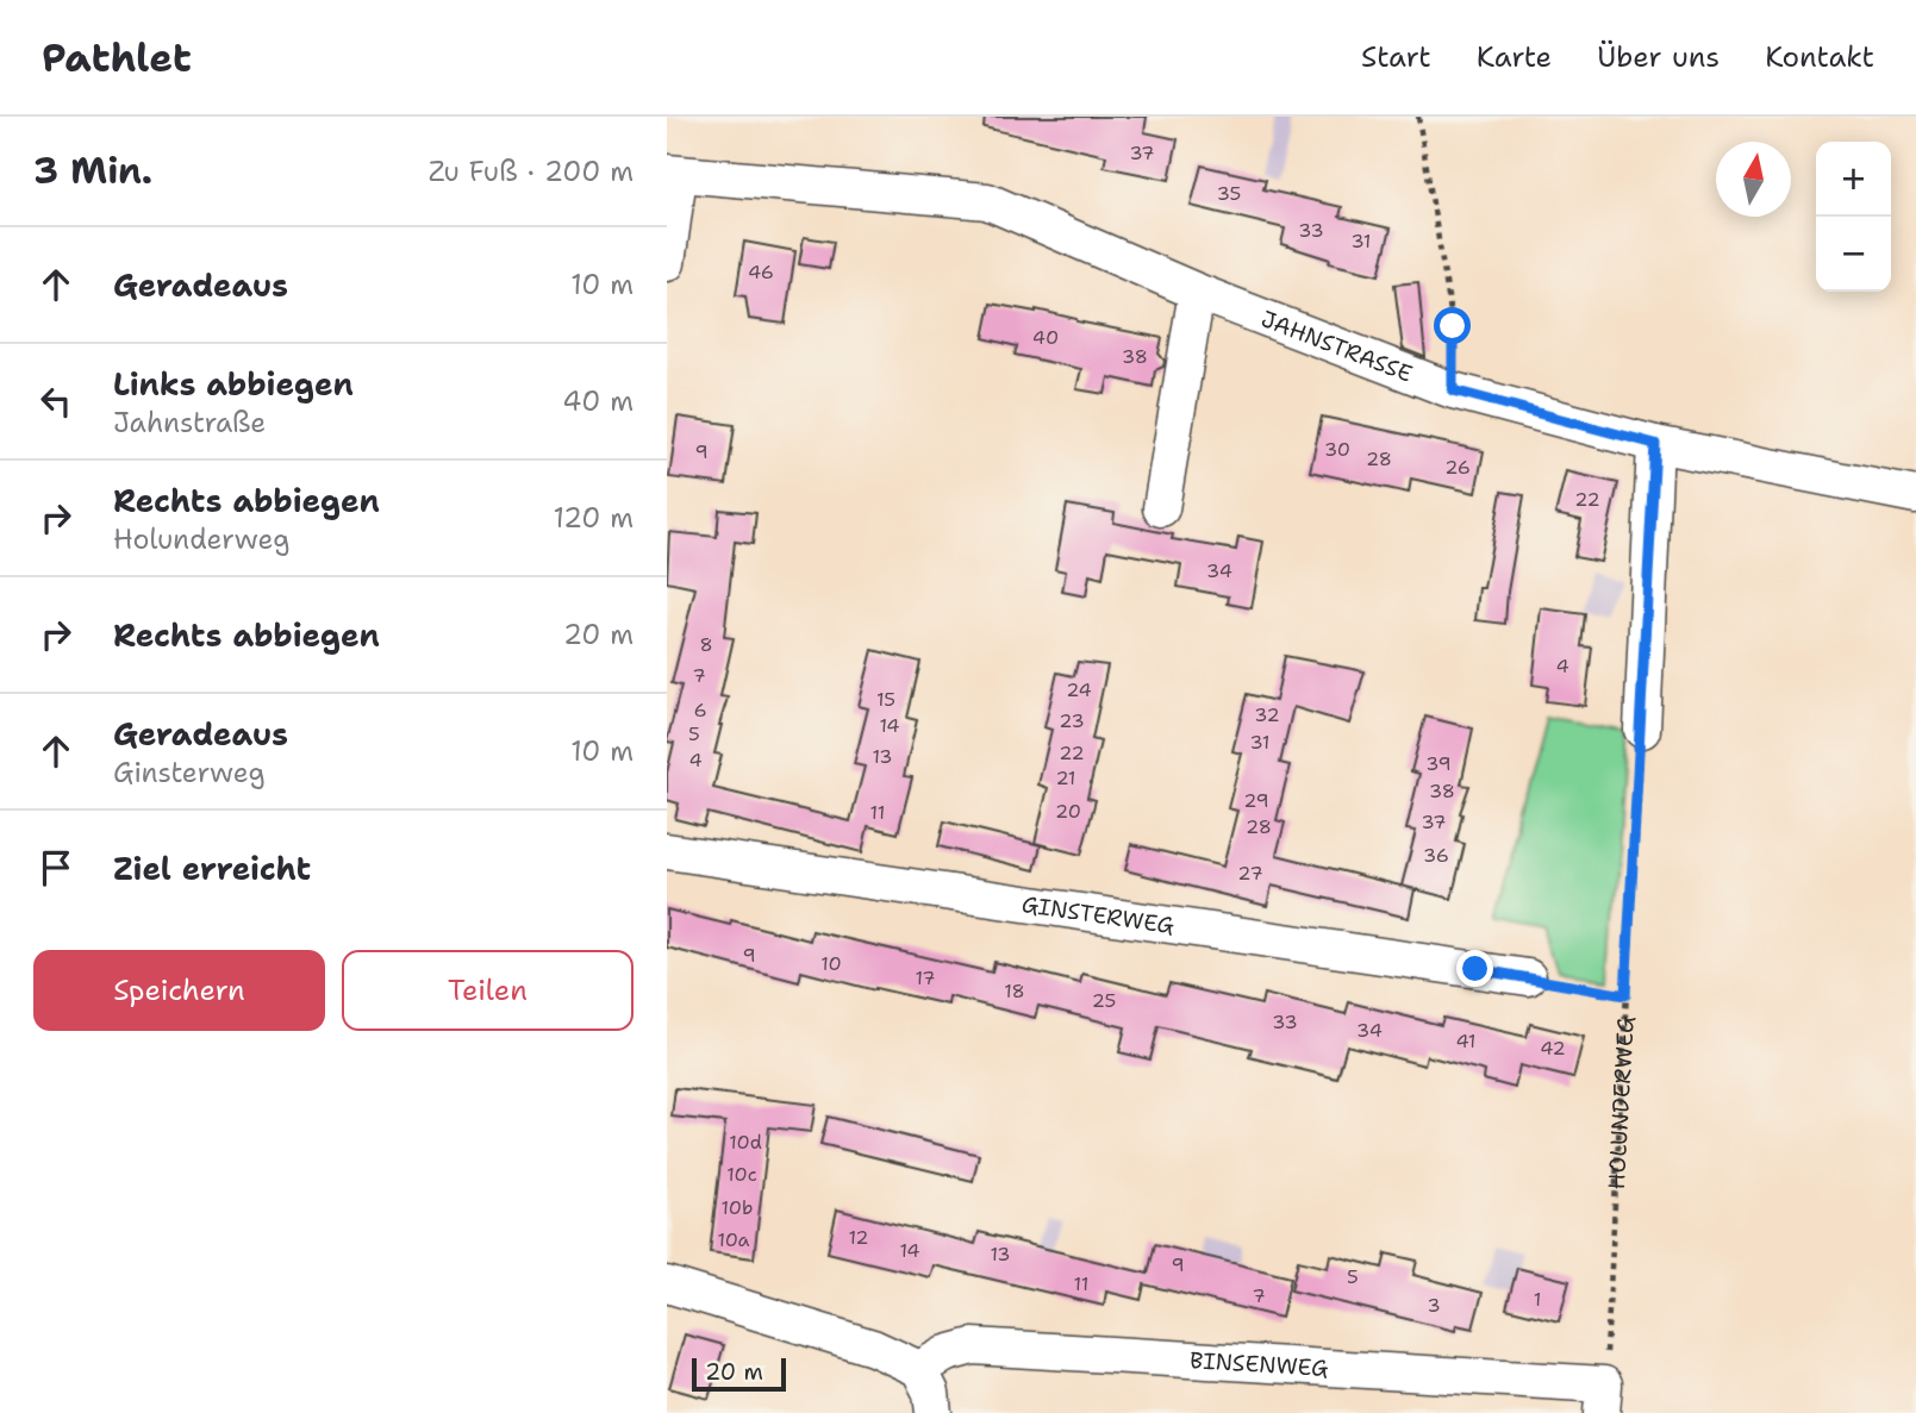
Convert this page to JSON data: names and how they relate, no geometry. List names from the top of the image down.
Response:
{
  "streets": {
    "street": ["JAHNSTRASSE", "GINSTERWEG", "BINSENWEG"],
    "path": ["HOLUNDERWEG"]
  },
  "crossings": [
    ["HOLUNDERWEG", "BINSENWEG"]
  ],
  "house_numbers": [
    "37",
    "35",
    "33",
    "31",
    "46",
    "40",
    "38",
    "30",
    "9",
    "28",
    "26",
    "22",
    "34",
    "8",
    "4",
    "7",
    "24",
    "15",
    "6",
    "32",
    "23",
    "14",
    "5",
    "31",
    "22",
    "13",
    "4",
    "39",
    "21",
    "38",
    "29",
    "20",
    "11",
    "37",
    "28",
    "36",
    "27",
    "9",
    "10",
    "17",
    "18",
    "25",
    "33",
    "34",
    "41",
    "42",
    "10d",
    "10c",
    "10b",
    "12",
    "10a",
    "14",
    "13",
    "9",
    "5",
    "11",
    "7",
    "1",
    "3"
  ],
  "scale_bar": "20 m",
  "north": "top",
  "page": {
    "header": "Pathlet",
    "nav": [
      "Start",
      "Karte",
      "Über uns",
      "Kontakt"
    ],
    "heading": ["3 Min.", "Zu Fuß · 200 m"],
    "map_buttons": ["+", "−"],
    "list": [
      ["Geradeaus", "10 m"],
      ["Links abbiegen", "Jahnstraße", "40 m"],
      ["Rechts abbiegen", "Holunderweg", "120 m"],
      ["Rechts abbiegen", "20 m"],
      ["Geradeaus", "Ginsterweg", "10 m"],
      "Ziel erreicht"
    ],
    "buttons": ["Speichern", "Teilen"],
    "scale": "20 m"
  }
}
